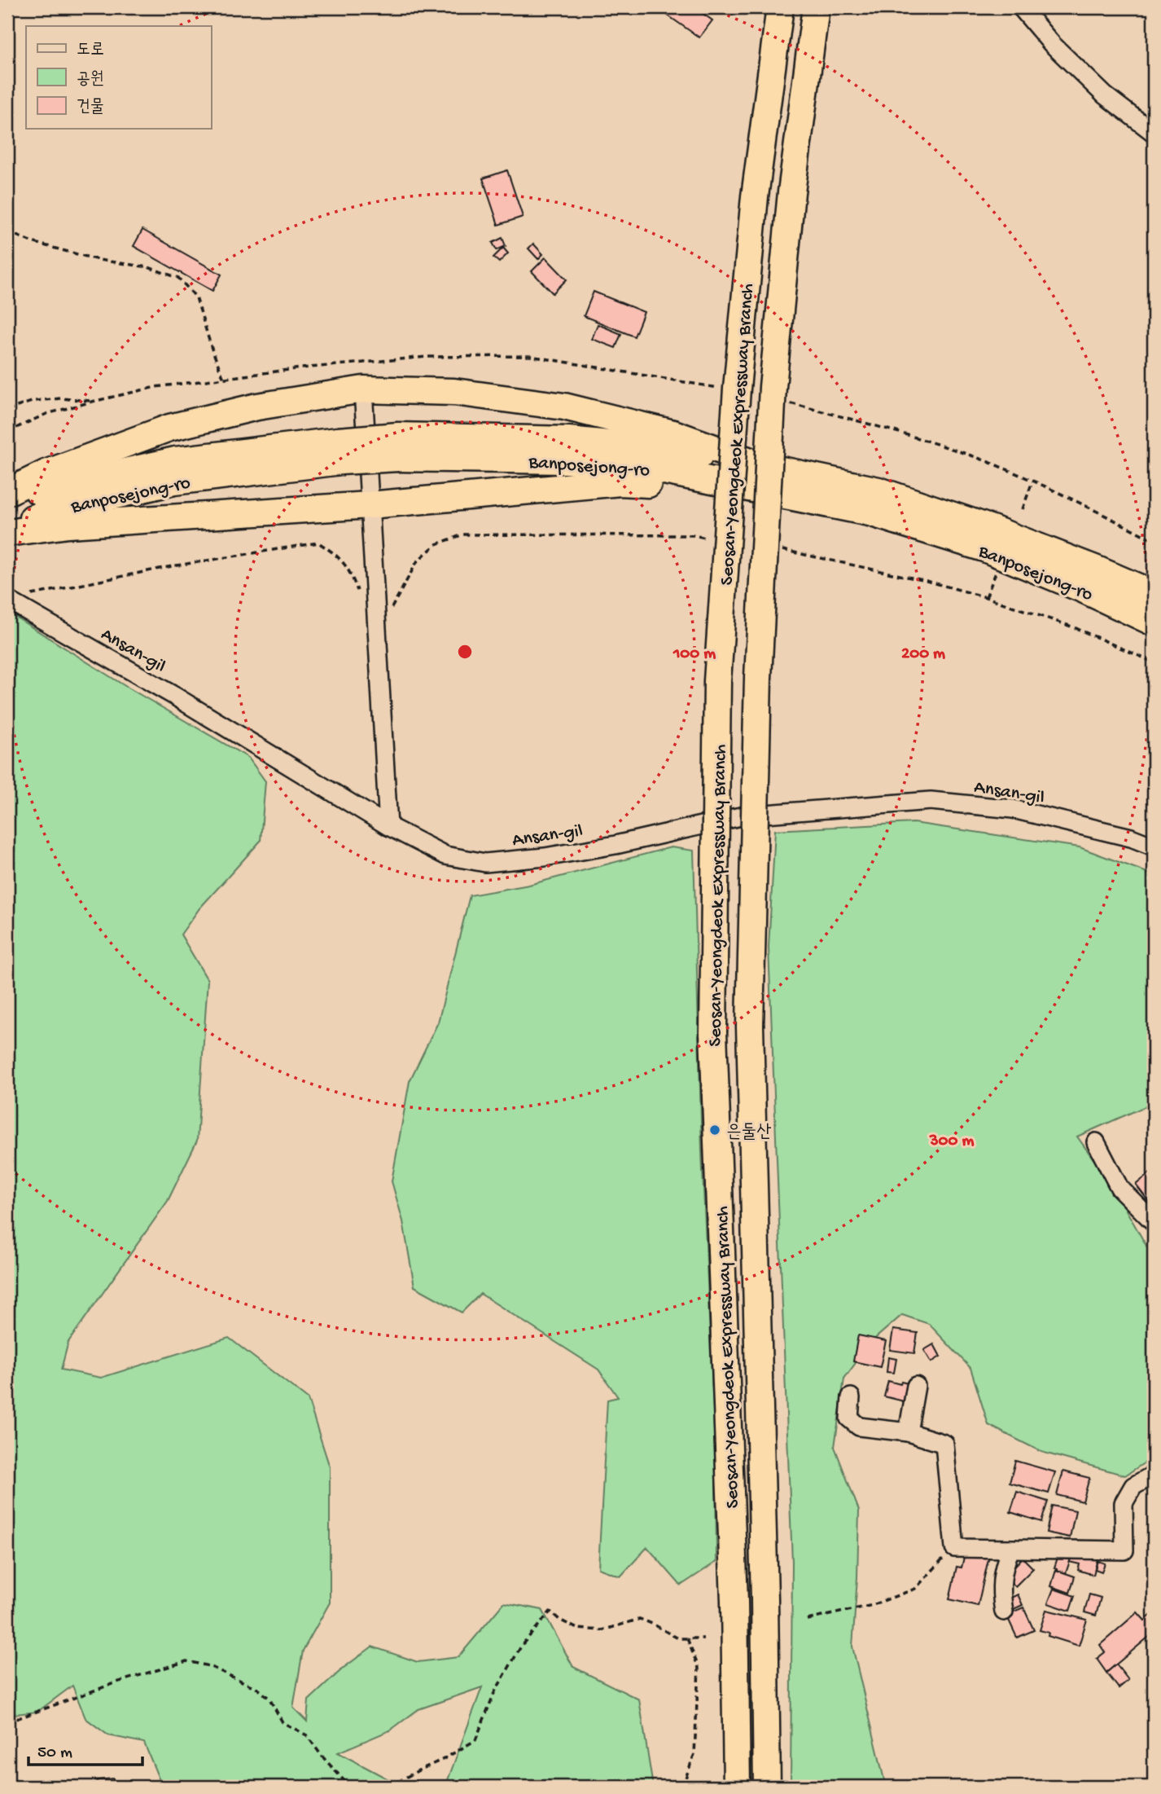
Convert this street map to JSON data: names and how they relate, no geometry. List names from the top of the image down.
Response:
{
  "streets": {
    "highway": ["Seosan-Yeongdeok Expressway Branch", "Banposejong-ro"],
    "street": ["Ansan-gil"]
  },
  "places": ["은둘산"],
  "legend": ["도로", "공원", "건물"],
  "scale_bar": "50 m",
  "rings": ["100 m", "200 m", "300 m"]
}
